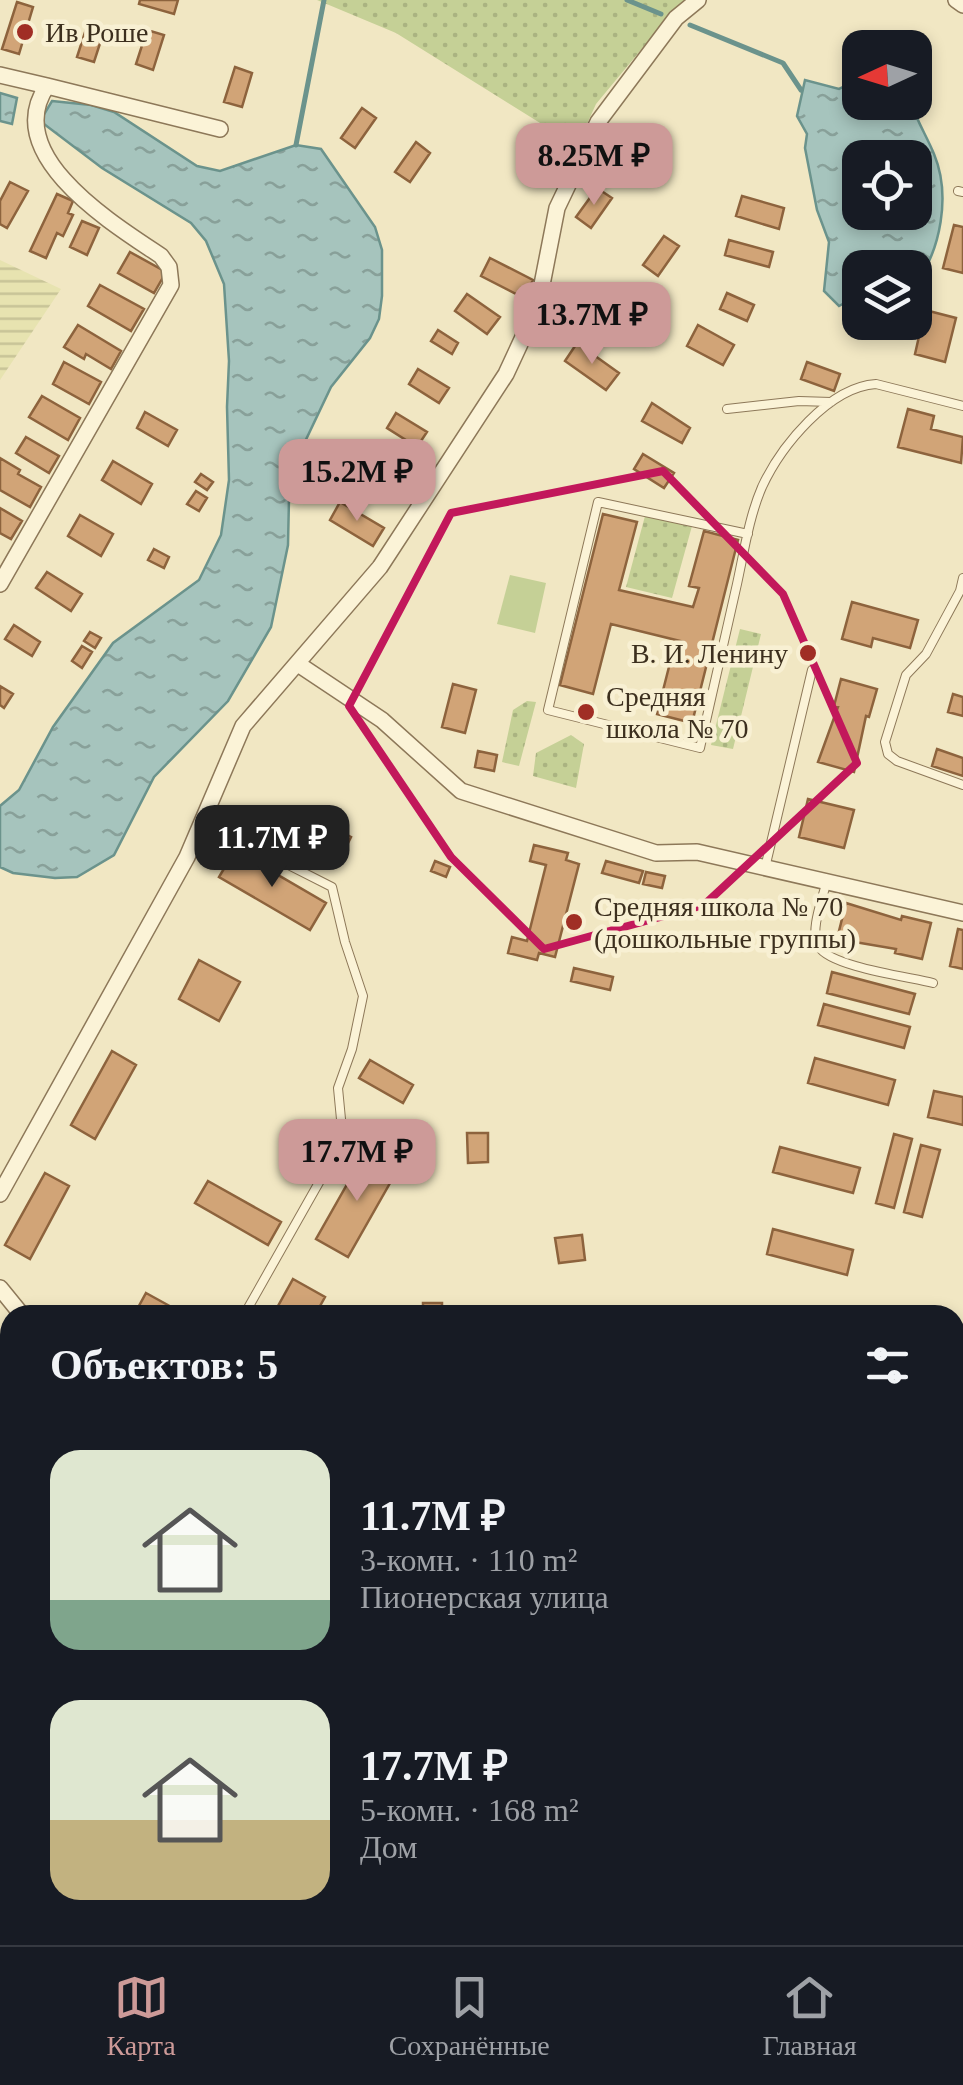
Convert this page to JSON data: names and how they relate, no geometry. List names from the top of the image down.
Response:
{
  "places": [
    "Ив Роше",
    "В. И. Ленину",
    "Средняя школа № 70",
    "Средняя школа № 70 (дошкольные группы)"
  ],
  "north": "left",
  "page": {
    "price": [
      "8.25M ₽",
      "13.7M ₽",
      "15.2M ₽",
      "11.7M ₽",
      "17.7M ₽"
    ],
    "heading": "Объектов: 5",
    "list": [
      {
        "name": "11.7M ₽",
        "note": "3-комн. · 110 m² · Пионерская улица"
      },
      {
        "name": "17.7M ₽",
        "note": "5-комн. · 168 m² · Дом"
      }
    ],
    "tabs": ["Карта", "Сохранённые", "Главная"]
  }
}
